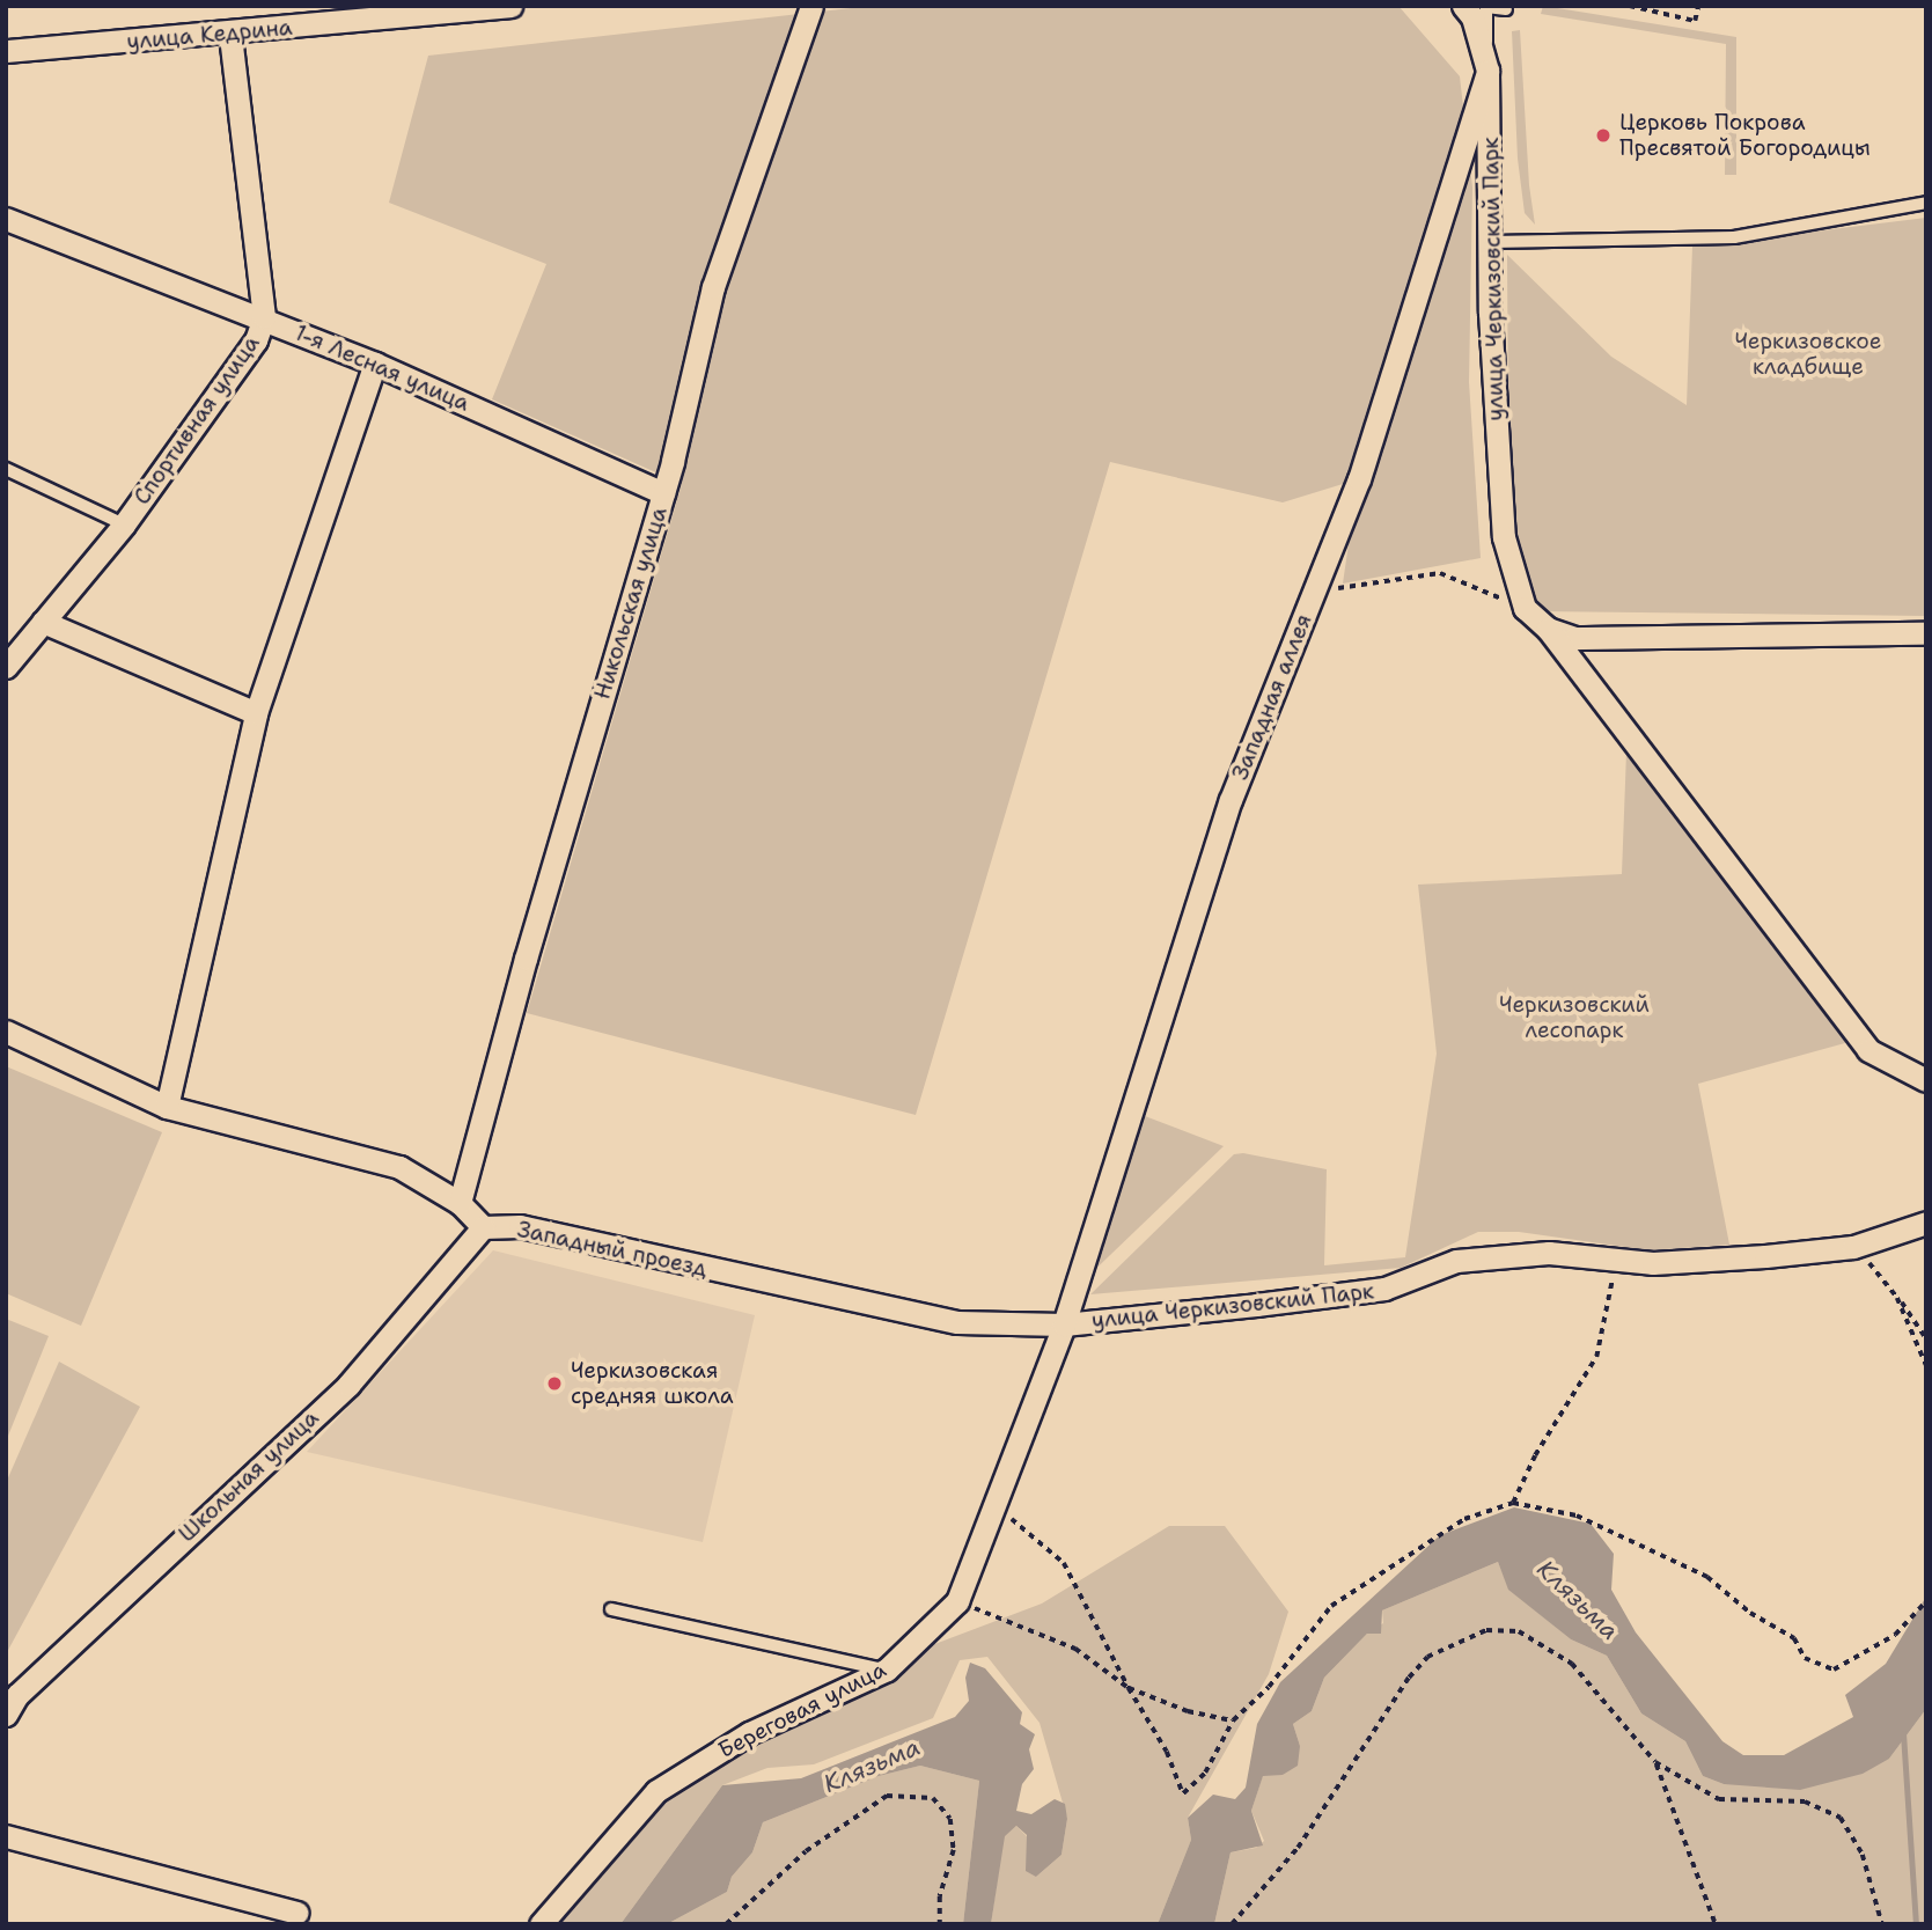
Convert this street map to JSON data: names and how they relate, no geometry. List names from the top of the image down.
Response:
{
  "streets": {
    "street": [
      "улица Кедрина",
      "улица Черкизовский Парк",
      "1-я Лесная улица",
      "Спортивная улица",
      "Никольская улица",
      "Западная аллея",
      "Западный проезд",
      "Школьная улица",
      "Береговая улица"
    ]
  },
  "crossings": [
    ["улица Кедрина", "Спортивная улица"],
    ["улица Черкизовский Парк", "Западная аллея"],
    ["улица Черкизовский Парк", "Западный проезд"],
    ["улица Черкизовский Парк", "Береговая улица"],
    ["1-я Лесная улица", "Спортивная улица"],
    ["1-я Лесная улица", "Никольская улица"],
    ["Западная аллея", "Западный проезд"],
    ["Западная аллея", "Береговая улица"],
    ["Западный проезд", "Школьная улица"],
    ["Западный проезд", "Береговая улица"]
  ],
  "water": ["Клязьма"],
  "parks": ["Черкизовское кладбище", "Черкизовский лесопарк"],
  "places": ["Церковь Покрова Пресвятой Богородицы", "Черкизовская средняя школа"]
}
